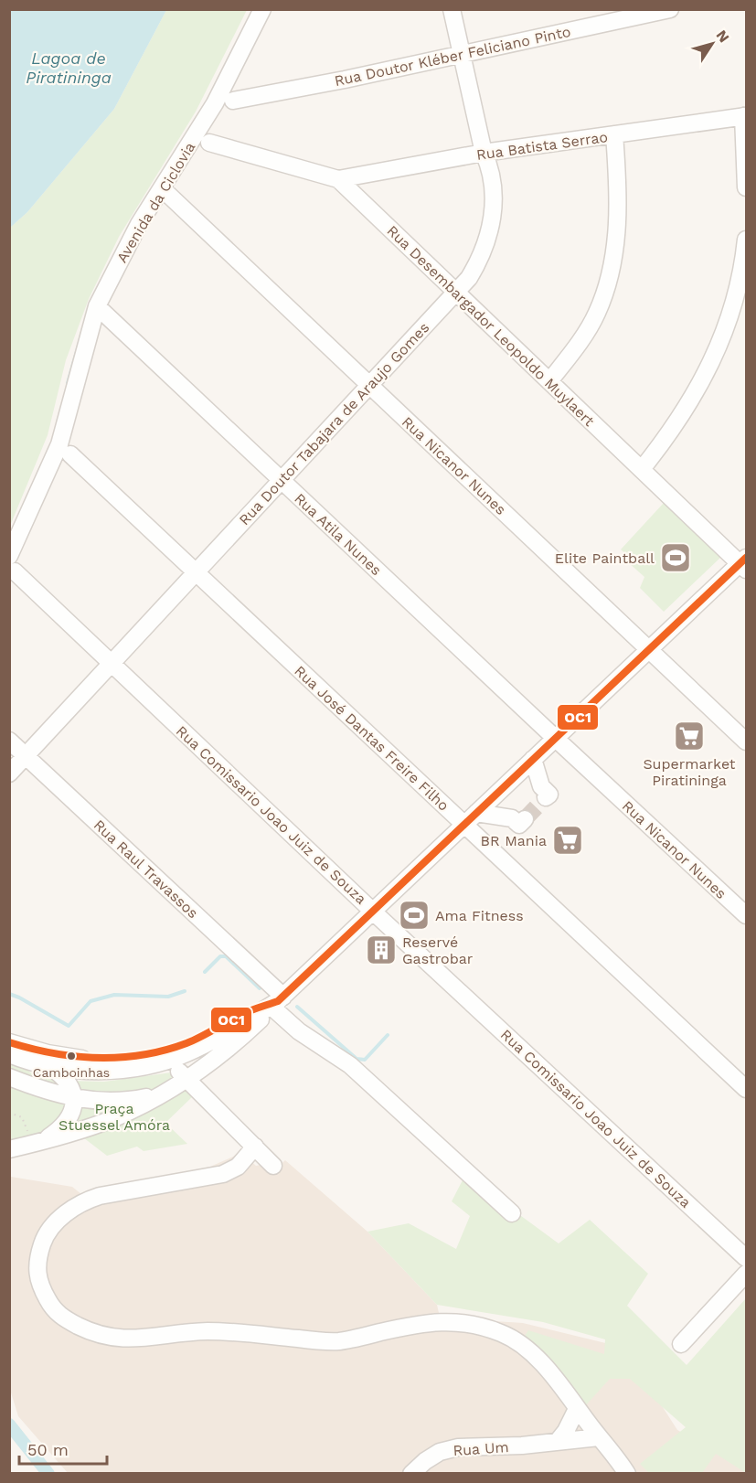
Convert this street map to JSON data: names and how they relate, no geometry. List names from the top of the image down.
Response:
{
  "streets": {
    "street": [
      "Rua Doutor Kléber Feliciano Pinto",
      "Rua Batista Serrao",
      "Avenida da Ciclovia",
      "Rua Desembargador Leopoldo Muylaert",
      "Rua Doutor Tabajara de Araujo Gomes",
      "Rua Nicanor Nunes",
      "Rua Atila Nunes",
      "Rua José Dantas Freire Filho",
      "Rua Comissario Joao Juiz de Souza",
      "Rua Raul Travassos",
      "Rua Um"
    ]
  },
  "crossings": [
    ["Rua Doutor Kléber Feliciano Pinto", "Rua Doutor Tabajara de Araujo Gomes"],
    ["Rua Batista Serrao", "Rua Desembargador Leopoldo Muylaert"],
    ["Rua Batista Serrao", "Rua Doutor Tabajara de Araujo Gomes"],
    ["Avenida da Ciclovia", "Rua Nicanor Nunes"],
    ["Avenida da Ciclovia", "Rua Atila Nunes"],
    ["Avenida da Ciclovia", "Rua Comissario Joao Juiz de Souza"],
    ["Rua Desembargador Leopoldo Muylaert", "Rua Doutor Tabajara de Araujo Gomes"],
    ["Rua Doutor Tabajara de Araujo Gomes", "Rua Nicanor Nunes"],
    ["Rua Doutor Tabajara de Araujo Gomes", "Rua Atila Nunes"],
    ["Rua Doutor Tabajara de Araujo Gomes", "Rua José Dantas Freire Filho"],
    ["Rua Doutor Tabajara de Araujo Gomes", "Rua Comissario Joao Juiz de Souza"],
    ["Rua Doutor Tabajara de Araujo Gomes", "Rua Raul Travassos"],
    ["Rua Nicanor Nunes", "Rua Atila Nunes"]
  ],
  "water": ["Lagoa de Piratininga"],
  "parks": ["Praça Stuessel Amóra"],
  "places": {
    "sports": ["Elite Paintball", "Ama Fitness"],
    "supermarket": ["Supermarket Piratininga", "BR Mania"],
    "building": ["Reservé Gastrobar"],
    "other": ["Camboinhas"]
  },
  "lines": ["transit line OC1"],
  "scale_bar": "50 m",
  "north": "top right"
}
